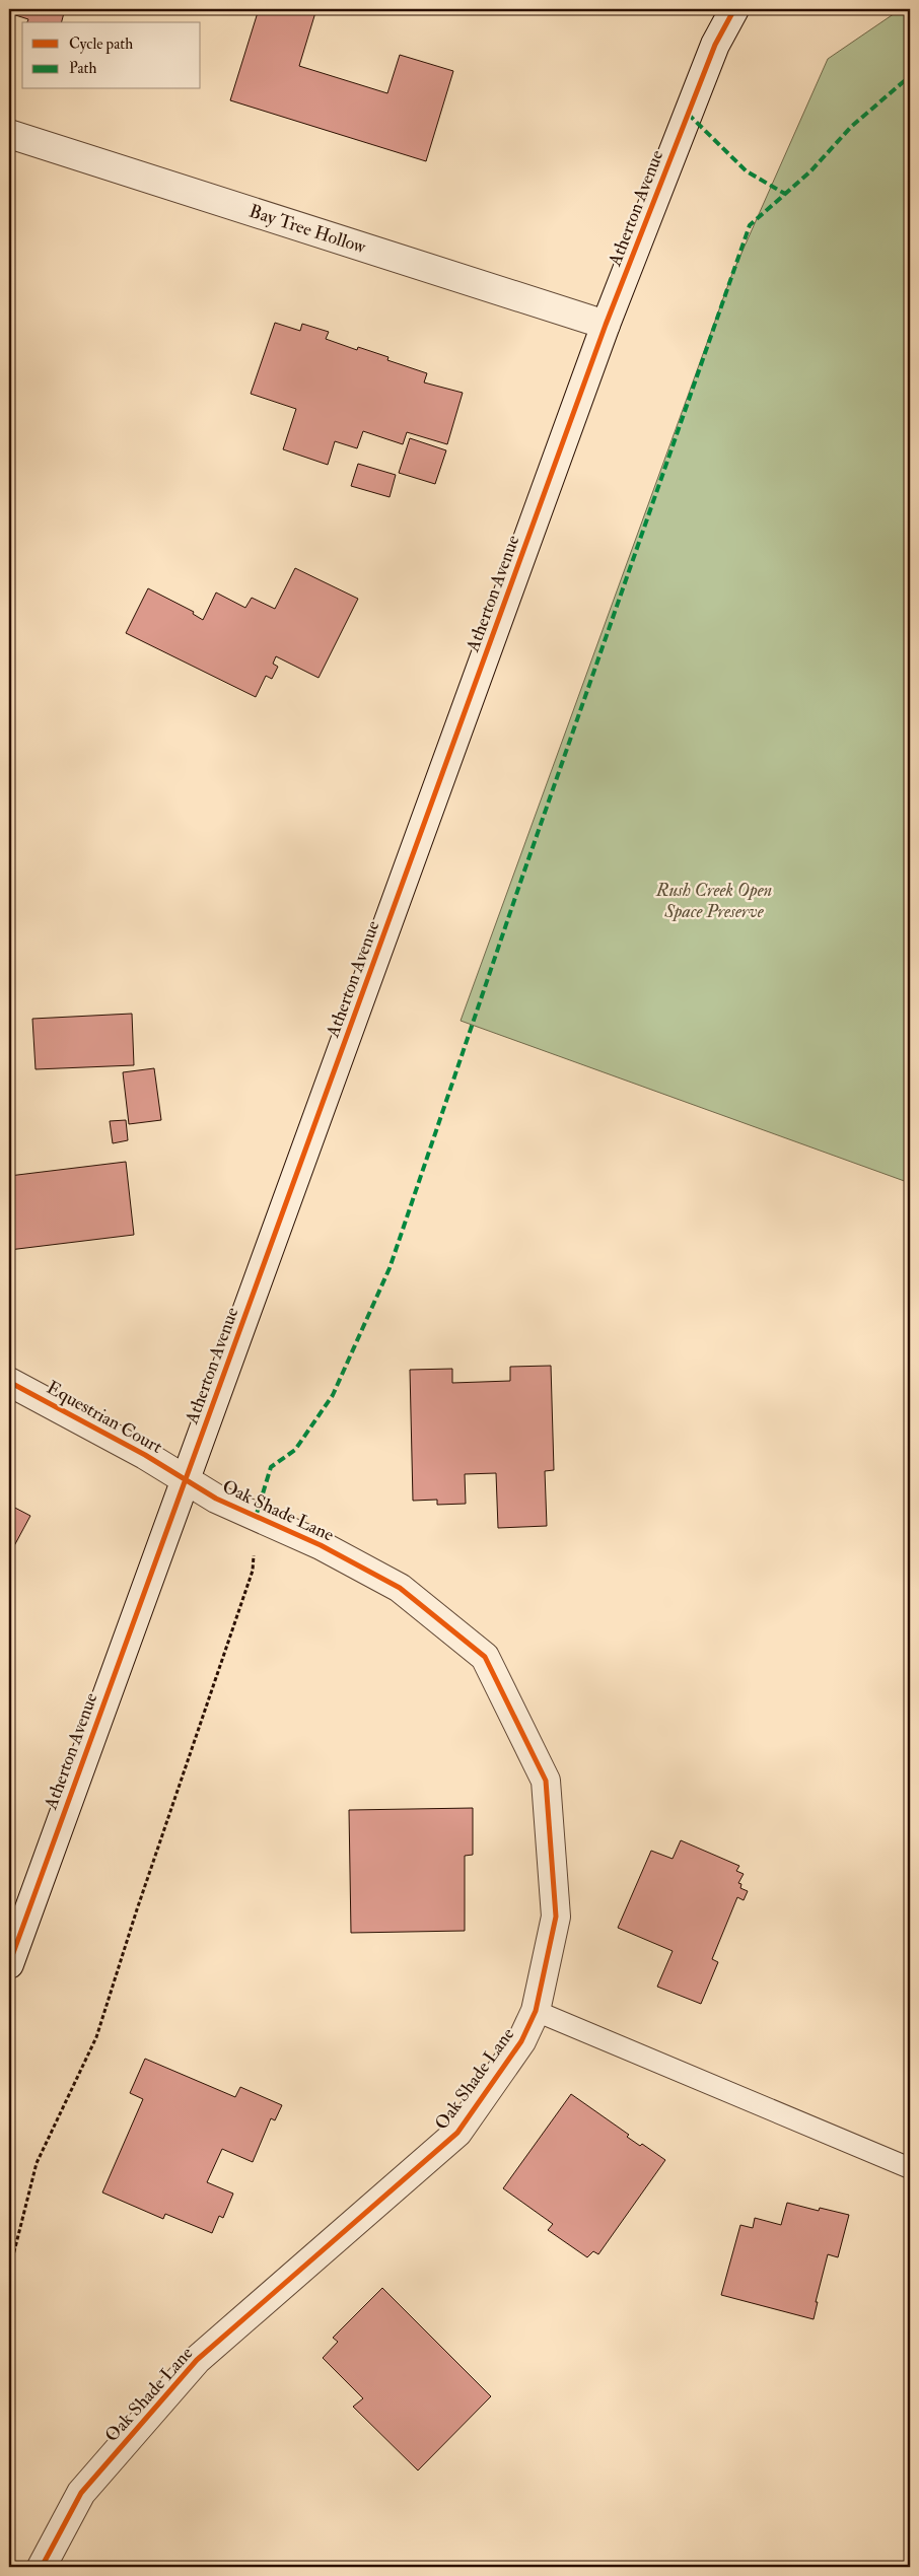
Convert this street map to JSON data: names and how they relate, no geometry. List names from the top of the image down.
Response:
{
  "streets": {
    "street": [
      "Atherton Avenue",
      "Bay Tree Hollow",
      "Equestrian Court",
      "Oak Shade Lane"
    ]
  },
  "crossings": [
    ["Atherton Avenue", "Bay Tree Hollow"],
    ["Atherton Avenue", "Equestrian Court"],
    ["Atherton Avenue", "Oak Shade Lane"],
    ["Equestrian Court", "Oak Shade Lane"]
  ],
  "parks": ["Rush Creek Open Space Preserve"],
  "legend": ["Cycle path", "Path"]
}
